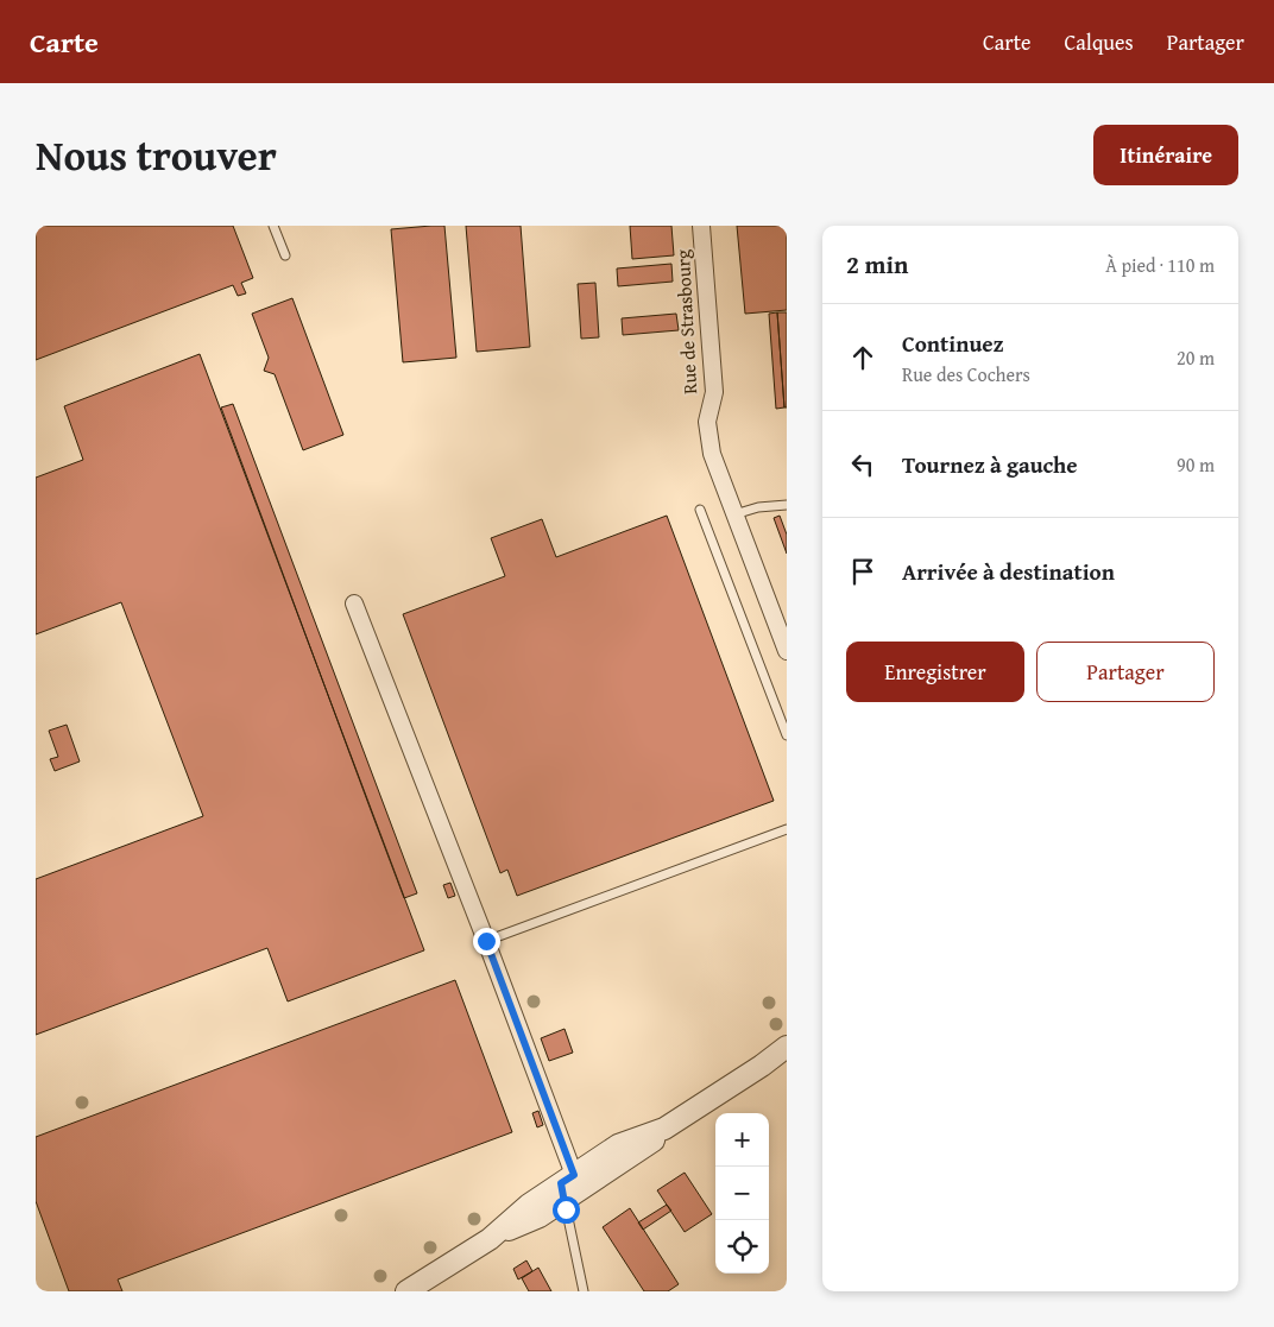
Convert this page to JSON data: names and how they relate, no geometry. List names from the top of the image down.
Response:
{
  "streets": {
    "street": ["Rue de Strasbourg"]
  },
  "page": {
    "header": "Carte",
    "nav": ["Carte", "Calques", "Partager"],
    "title": "Nous trouver",
    "buttons": [
      "Itinéraire",
      ["Enregistrer", "Partager"]
    ],
    "heading": ["2 min", "À pied · 110 m"],
    "list": [
      ["Continuez", "Rue des Cochers", "20 m"],
      ["Tournez à gauche", "90 m"],
      "Arrivée à destination"
    ],
    "map_buttons": ["+", "−"]
  }
}
